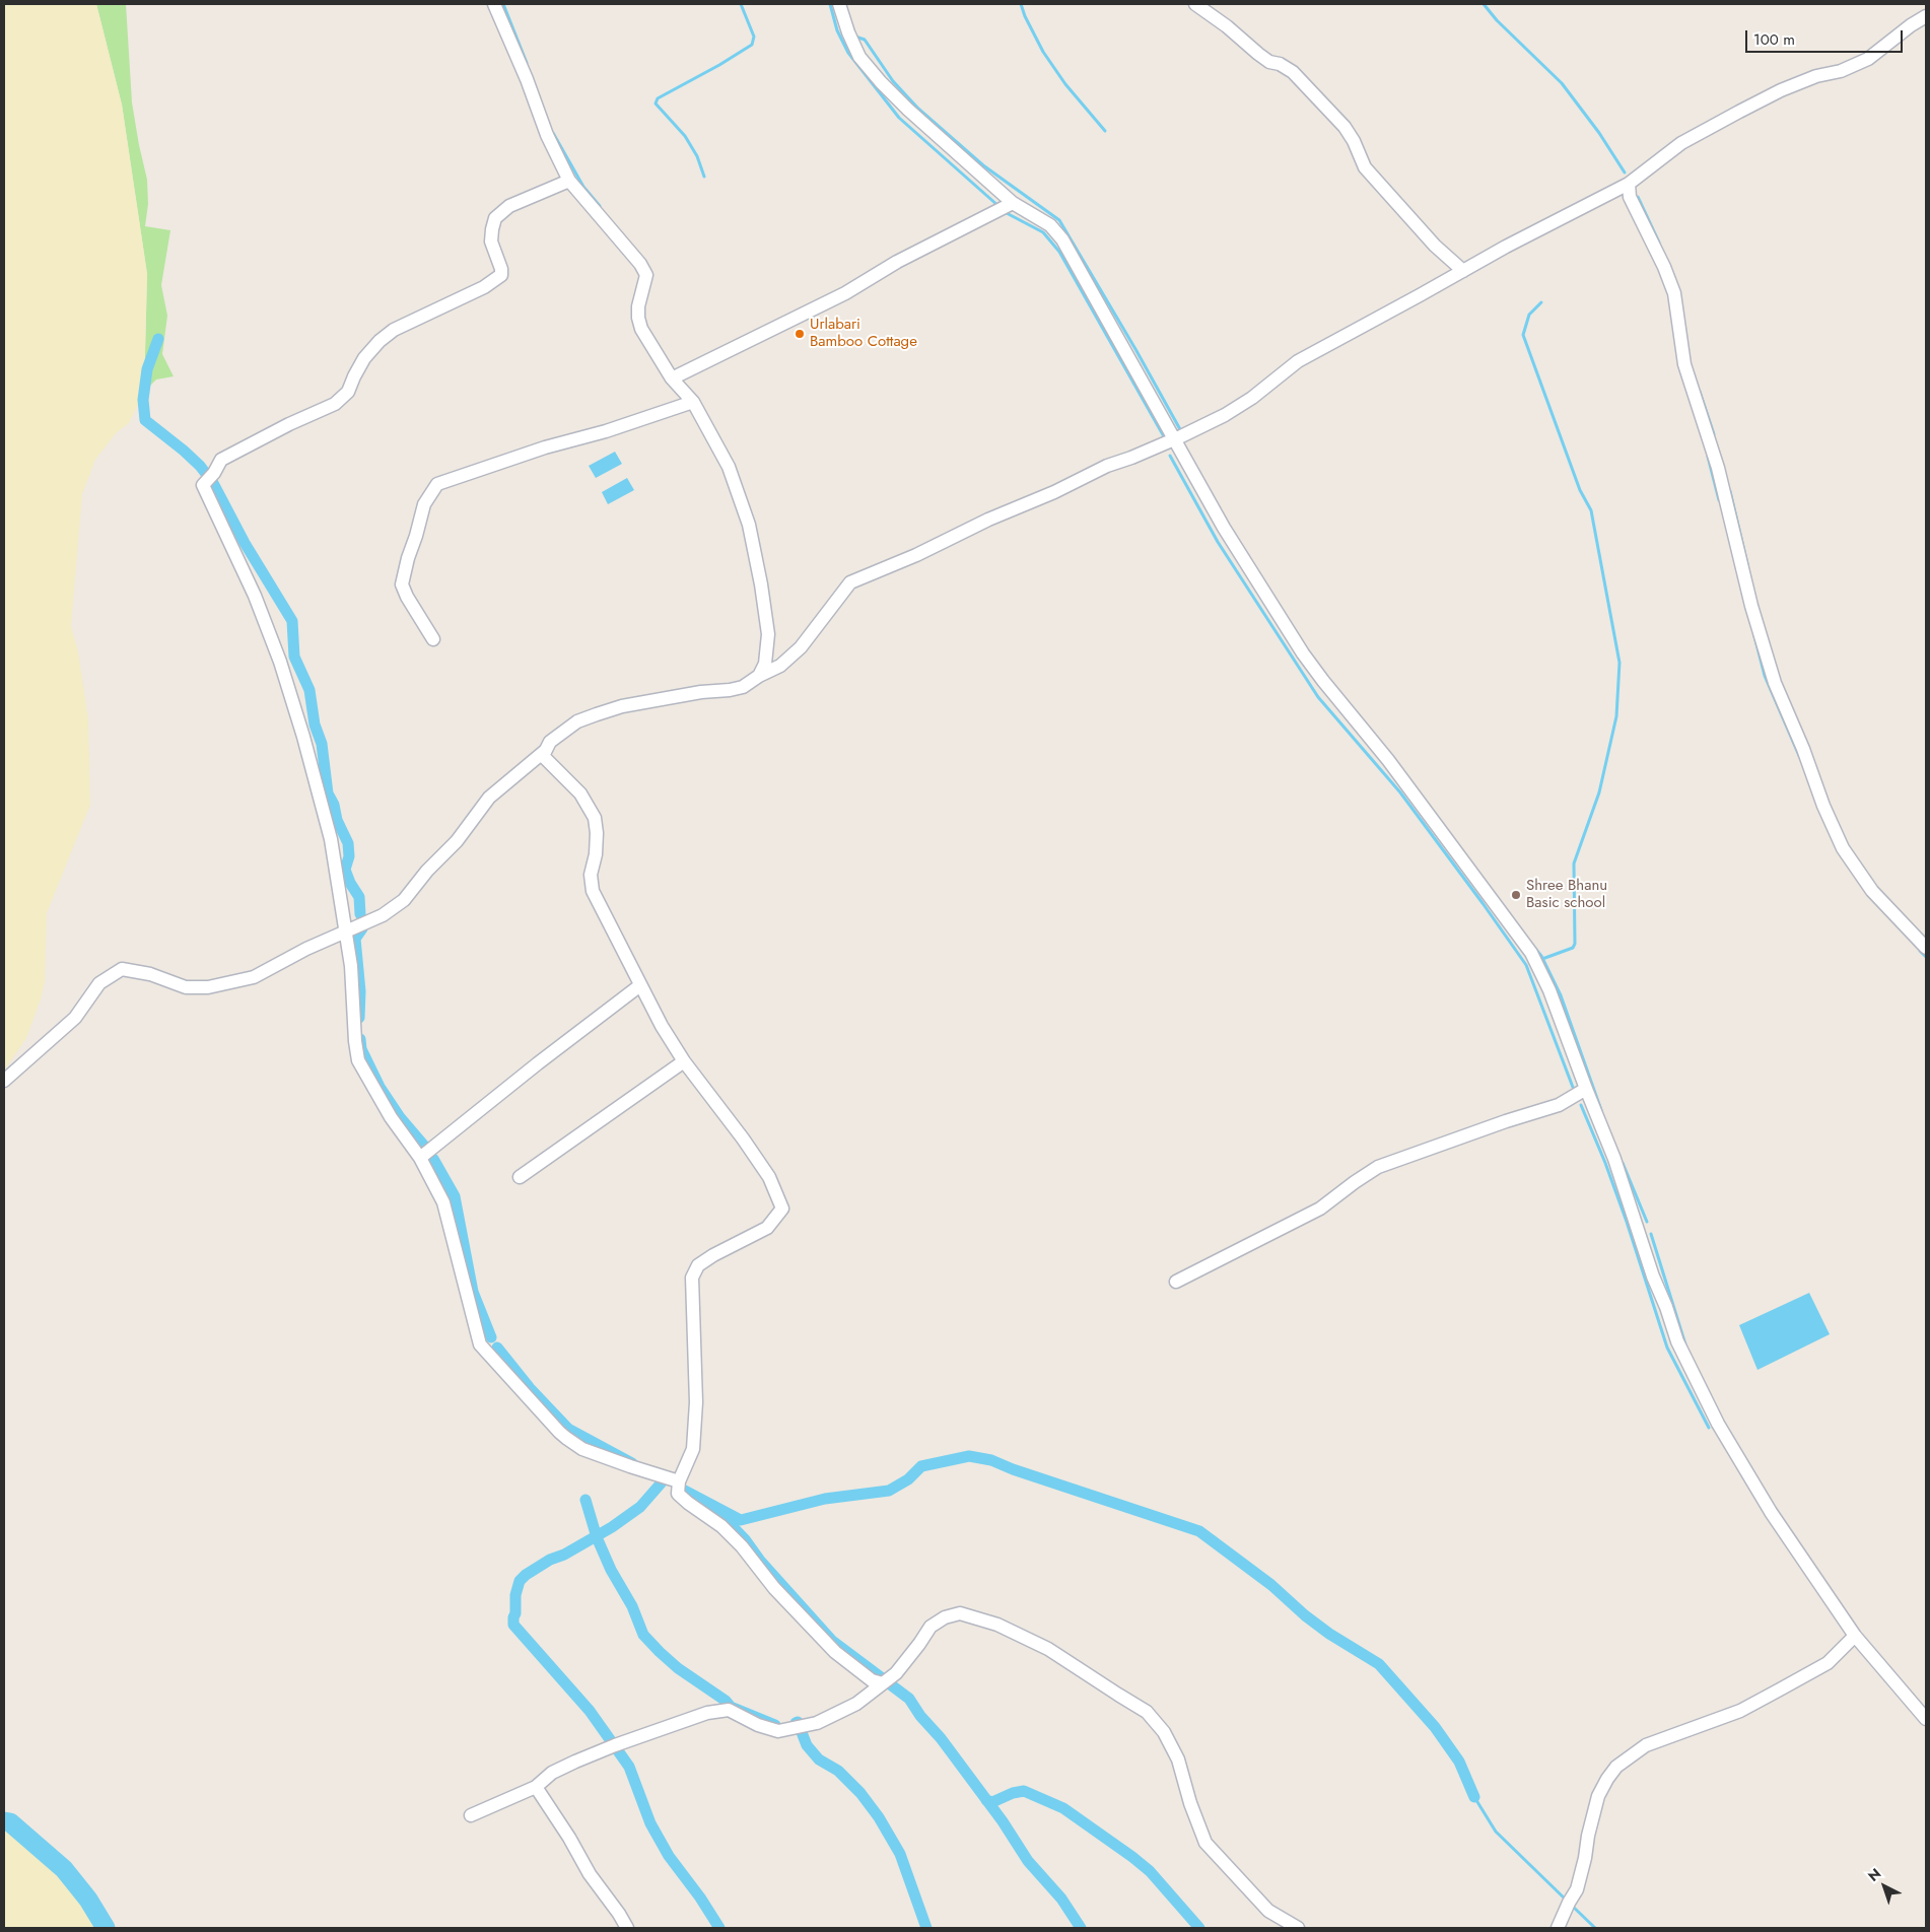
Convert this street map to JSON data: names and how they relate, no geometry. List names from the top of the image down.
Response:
{
  "places": ["Urlabari Bamboo Cottage", "Shree Bhanu Basic school"],
  "scale_bar": "100 m",
  "north": "top left"
}
